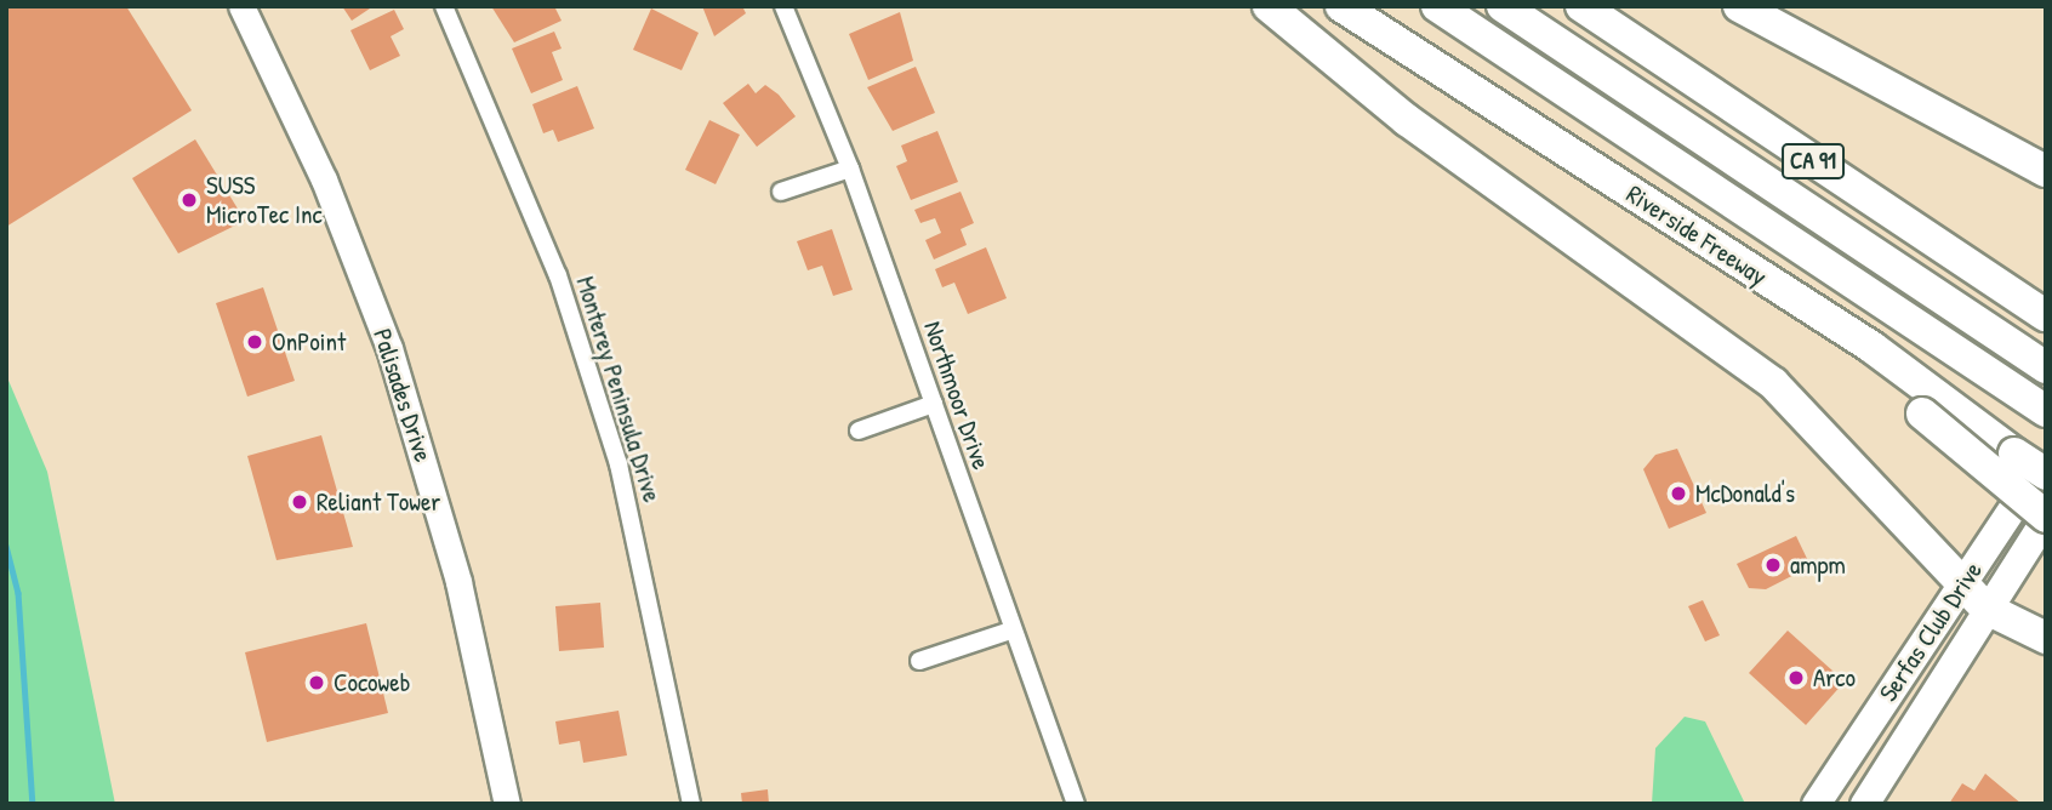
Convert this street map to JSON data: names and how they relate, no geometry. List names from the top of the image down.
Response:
{
  "streets": {
    "highway": ["CA 91", "Riverside Freeway"],
    "main road": ["Serfas Club Drive"],
    "street": ["Monterey Peninsula Drive", "Palisades Drive", "Northmoor Drive"]
  },
  "crossings": [
    ["Riverside Freeway", "Serfas Club Drive"]
  ],
  "places": [
    "SUSS MicroTec Inc",
    "OnPoint",
    "McDonald's",
    "Reliant Tower",
    "ampm",
    "Arco",
    "Cocoweb"
  ]
}
